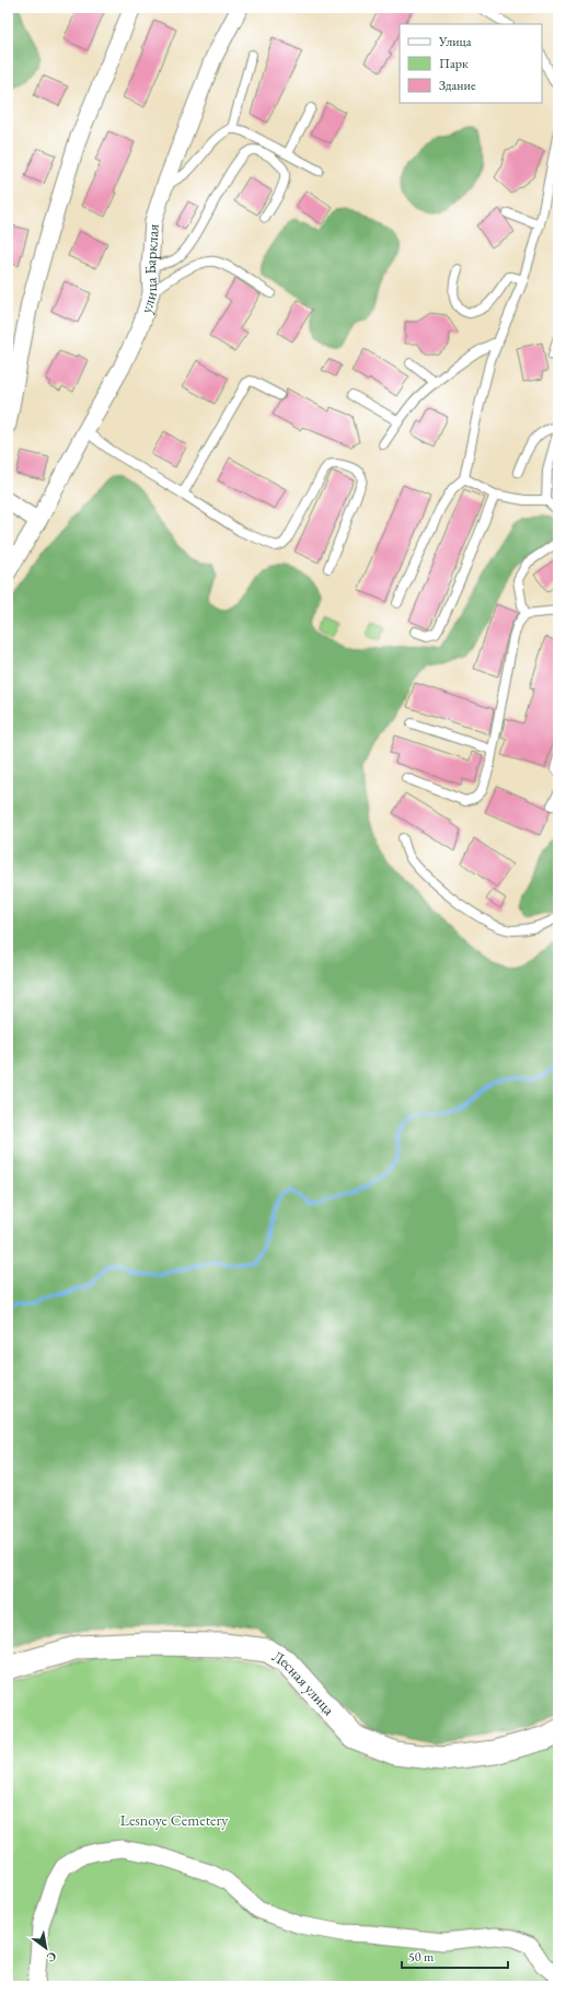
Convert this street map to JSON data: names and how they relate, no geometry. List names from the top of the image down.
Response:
{
  "streets": {
    "main road": ["Лесная улица"],
    "street": ["улица Барклая"]
  },
  "parks": ["Lesnoye Cemetery"],
  "legend": ["Улица", "Парк", "Здание"],
  "scale_bar": "50 m",
  "north": "bottom right"
}
